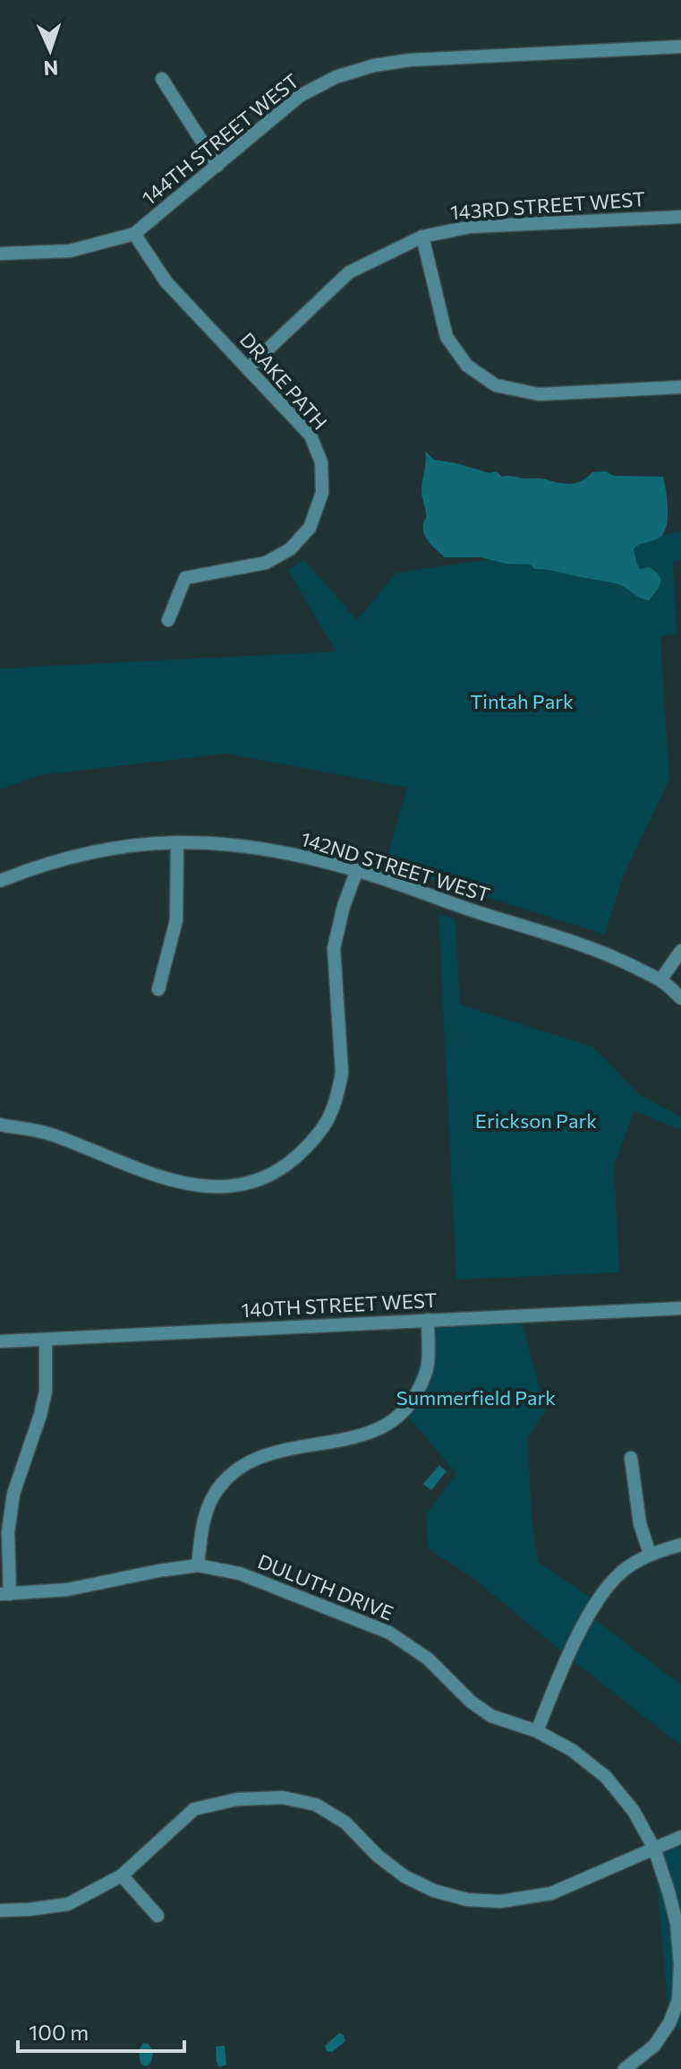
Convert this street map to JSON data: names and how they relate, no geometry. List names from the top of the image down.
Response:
{
  "streets": {
    "street": [
      "144TH STREET WEST",
      "143RD STREET WEST",
      "DRAKE PATH",
      "142ND STREET WEST",
      "140TH STREET WEST",
      "DULUTH DRIVE"
    ]
  },
  "crossings": [
    ["144TH STREET WEST", "DRAKE PATH"],
    ["143RD STREET WEST", "DRAKE PATH"]
  ],
  "parks": ["Tintah Park", "Erickson Park", "Summerfield Park"],
  "scale_bar": "100 m",
  "north": "bottom"
}
